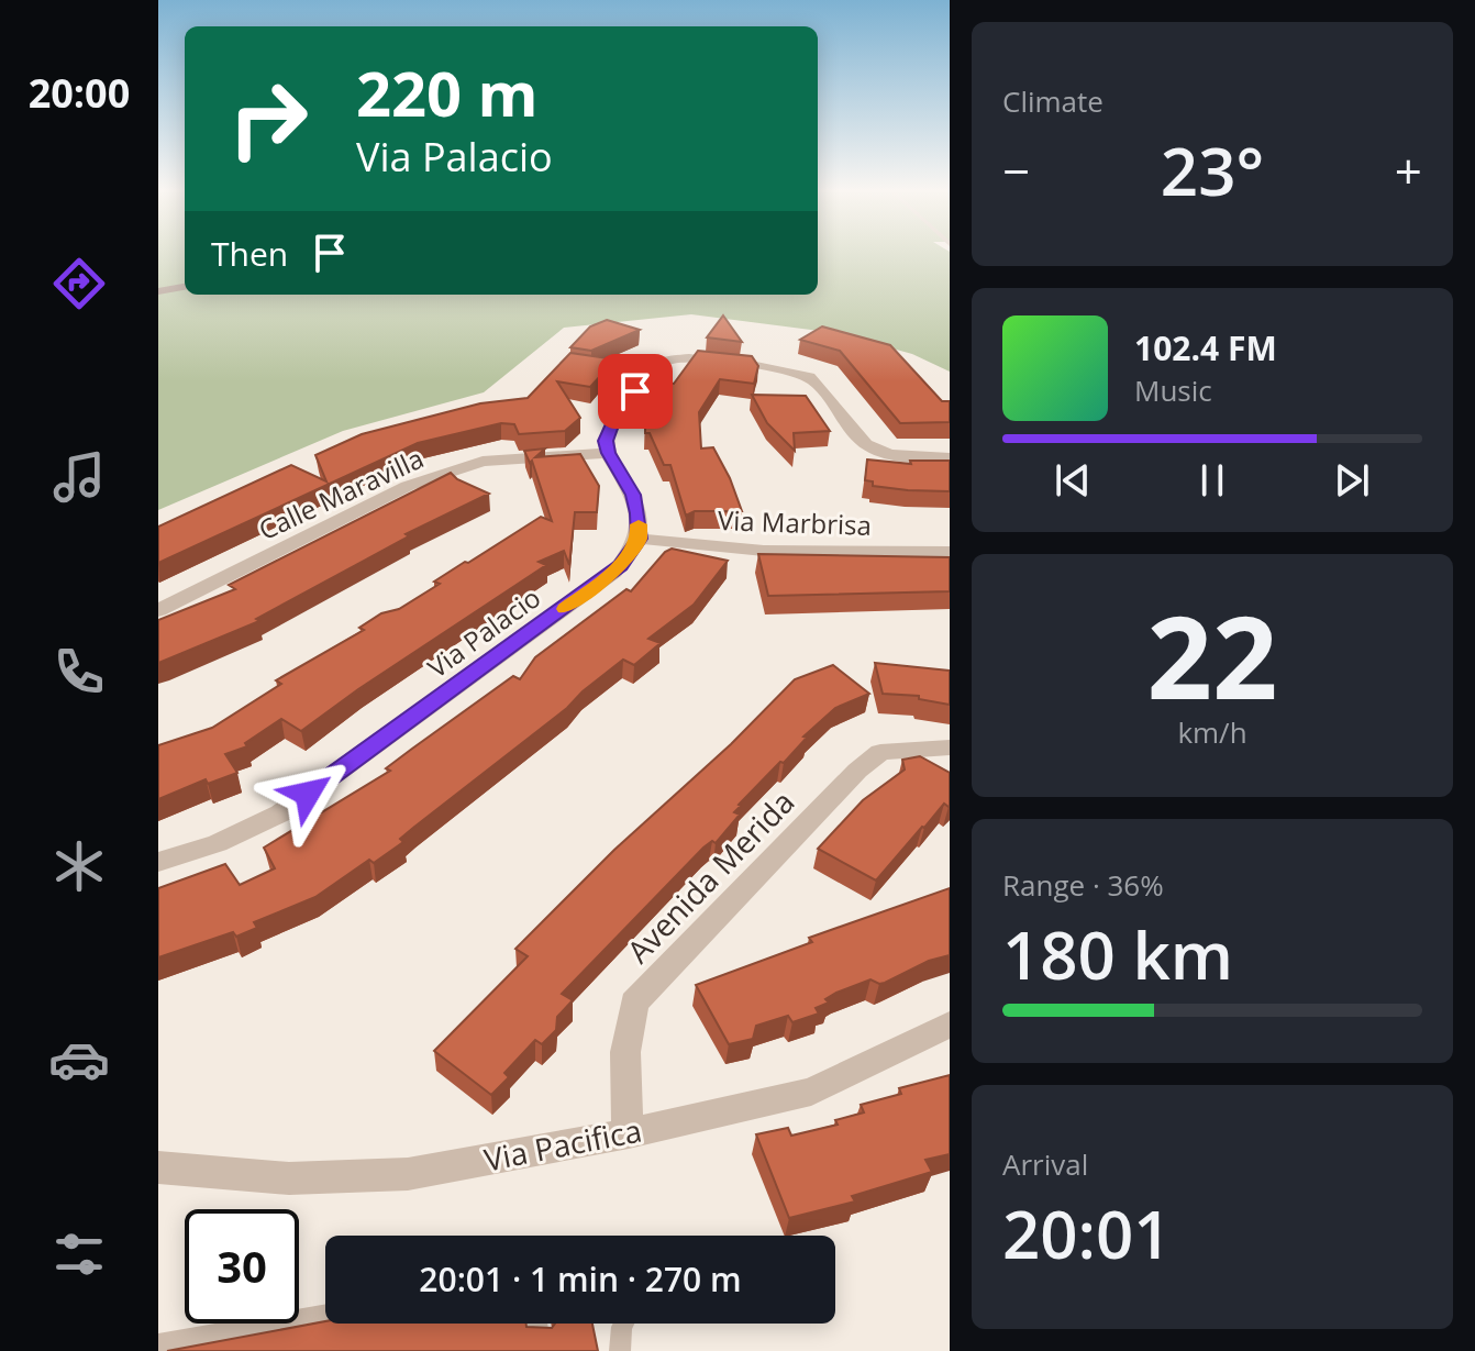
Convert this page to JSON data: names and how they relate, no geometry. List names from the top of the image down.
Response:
{
  "streets": {
    "street": [
      "Calle Maravilla",
      "Via Marbrisa",
      "Via Palacio",
      "Avenida Merida",
      "Via Pacifica"
    ]
  },
  "crossings": [
    ["Via Marbrisa", "Via Palacio"],
    ["Avenida Merida", "Via Pacifica"]
  ],
  "page": {
    "tabs": "20:00",
    "tile": [
      "Climate",
      ["22", "km/h"],
      ["Range · 36%", "180 km"],
      ["Arrival", "20:01"]
    ],
    "turn": ["220 m", "Via Palacio"],
    "heat": ["−", "23°", "+"],
    "then": "Then",
    "song": ["102.4 FM", "Music"],
    "limit": "30",
    "trip": "20:01 · 1 min · 270 m"
  }
}
